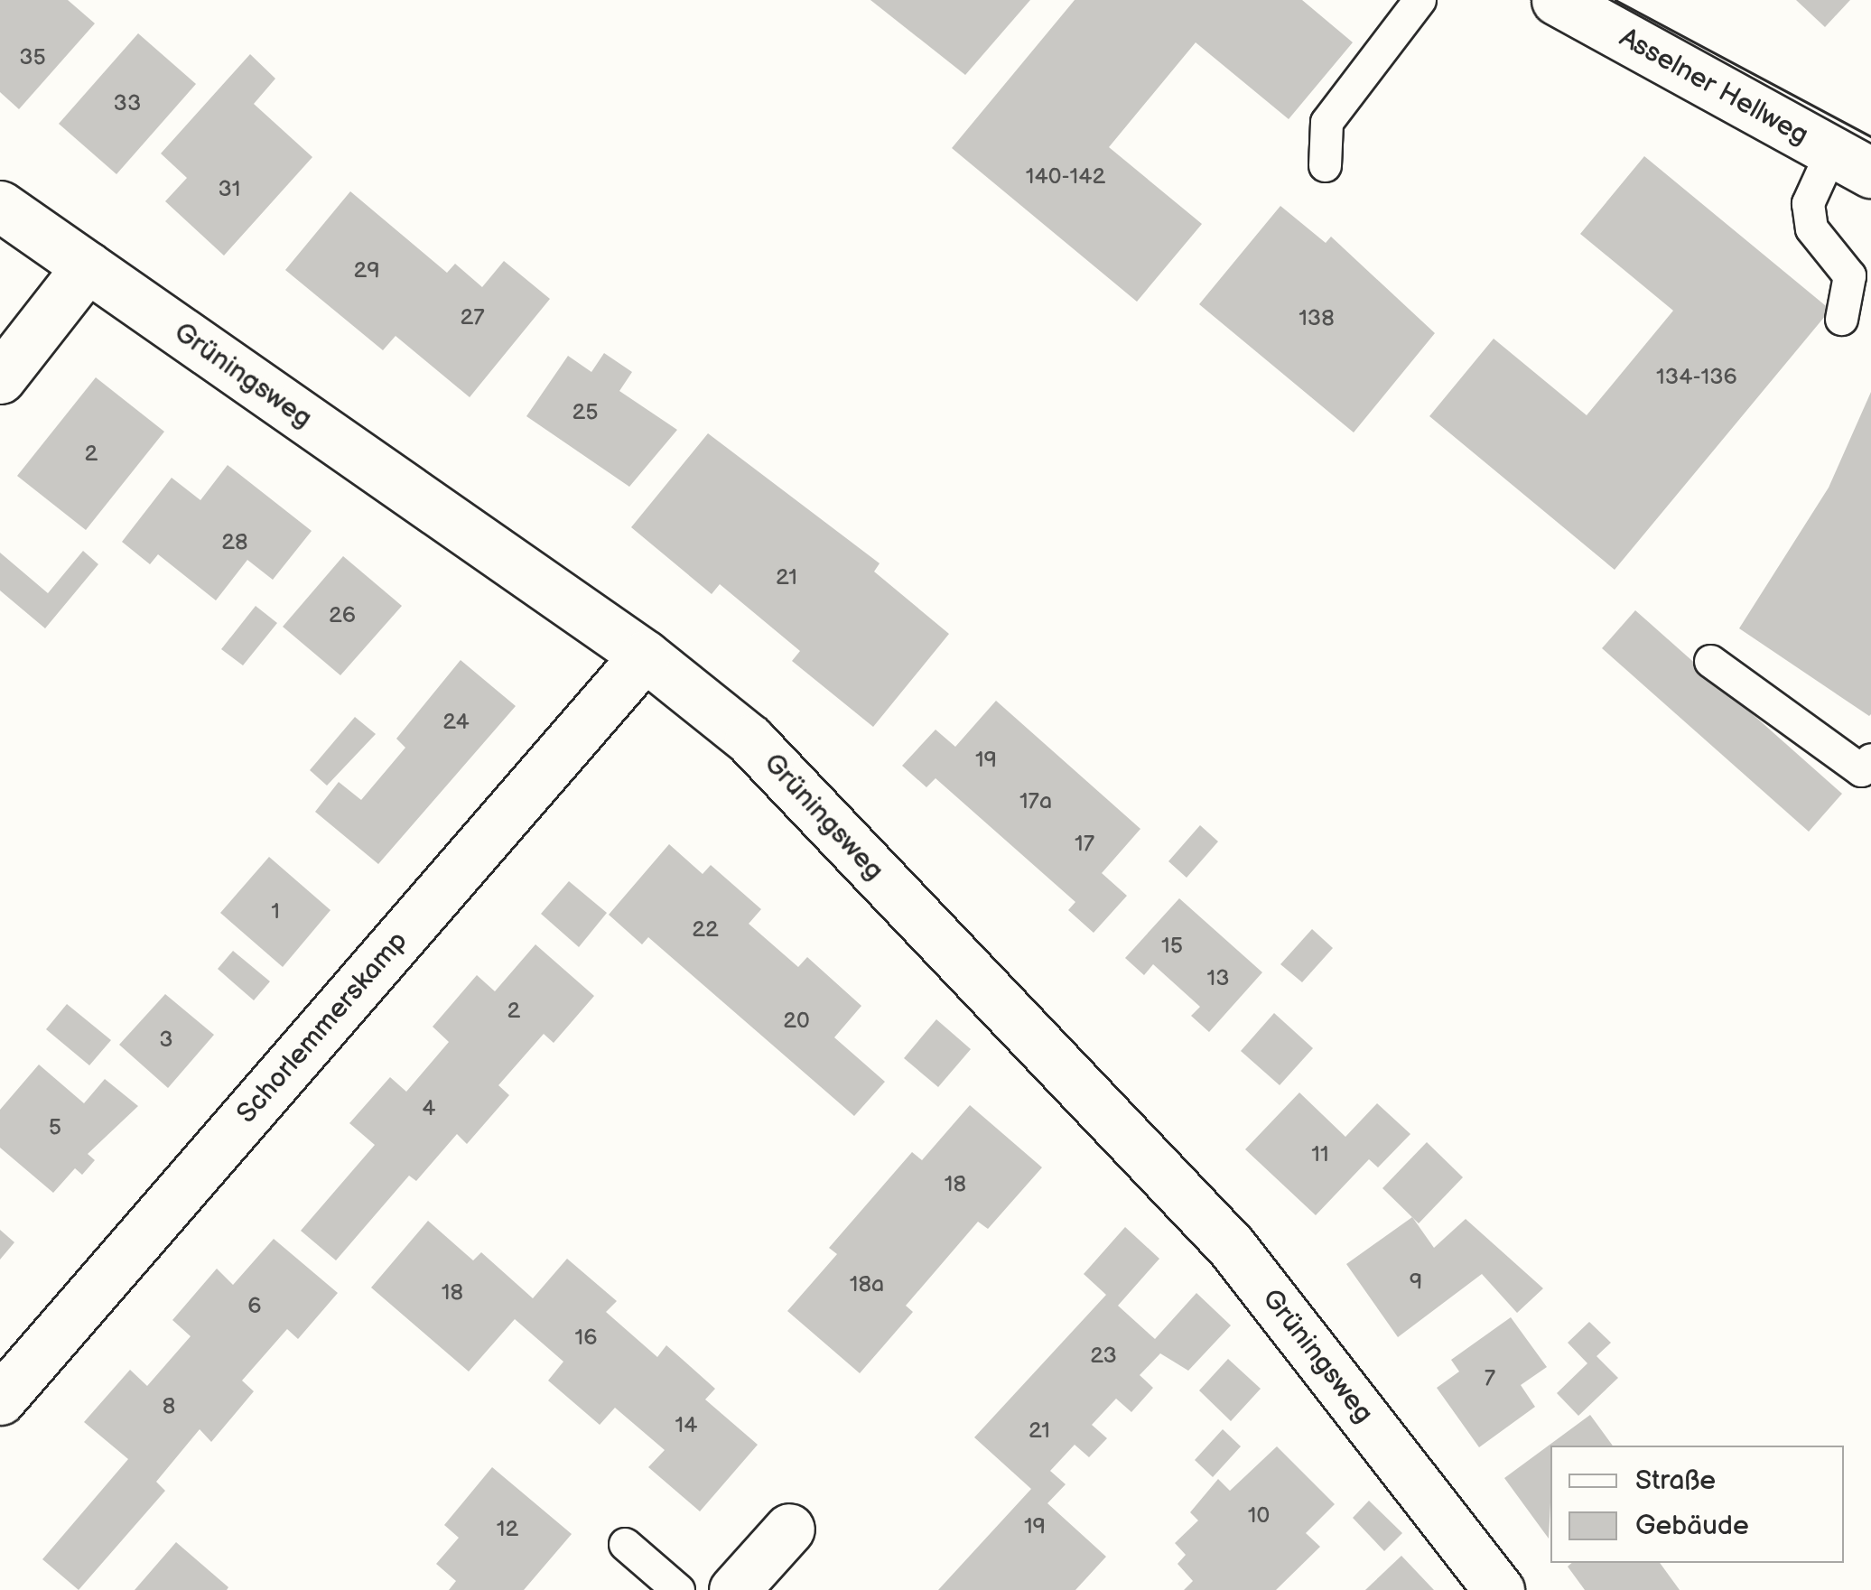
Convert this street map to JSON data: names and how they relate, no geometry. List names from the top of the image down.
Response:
{
  "streets": {
    "street": ["Asselner Hellweg", "Grüningsweg", "Schorlemmerskamp"]
  },
  "crossings": [
    ["Grüningsweg", "Schorlemmerskamp"]
  ],
  "house_numbers": [
    "35",
    "33",
    "140-142",
    "31",
    "29",
    "27",
    "138",
    "134-136",
    "25",
    "2",
    "28",
    "21",
    "26",
    "24",
    "19",
    "17a",
    "17",
    "1",
    "22",
    "15",
    "13",
    "2",
    "20",
    "3",
    "4",
    "5",
    "11",
    "18",
    "9",
    "18a",
    "18",
    "6",
    "16",
    "23",
    "7",
    "8",
    "14",
    "21",
    "10",
    "19",
    "12"
  ],
  "legend": ["Straße", "Gebäude"]
}
